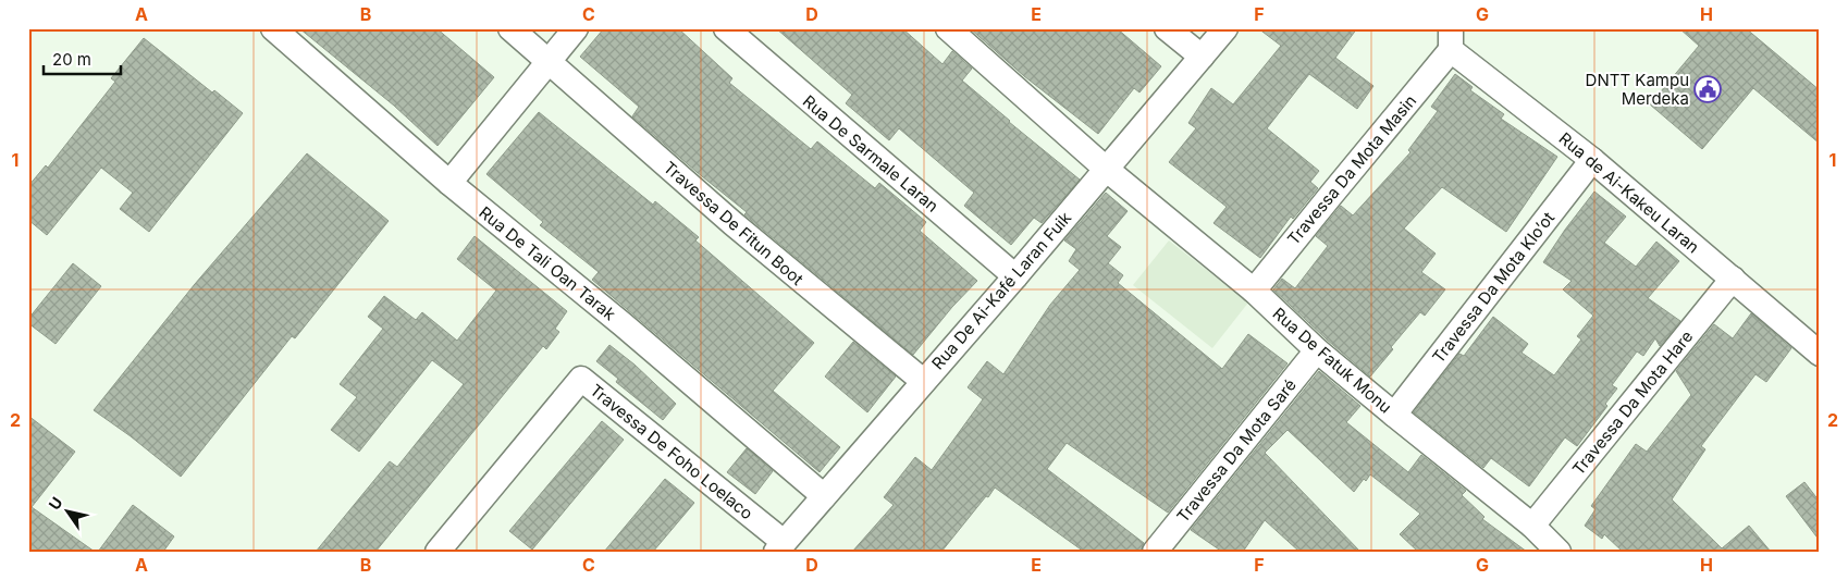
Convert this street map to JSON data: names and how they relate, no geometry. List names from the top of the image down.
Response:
{
  "streets": {
    "street": [
      "Rua De Sarmale Laran",
      "Travessa Da Mota Masin",
      "Rua de Ai-Kakeu Laran",
      "Travessa De Fitun Boot",
      "Rua De Tali Oan Tarak",
      "Travessa Da Mota Klo’ot",
      "Rua De Ai-Kafé Laran Fuik",
      "Rua De Fatuk Monu",
      "Travessa Da Mota Hare",
      "Travessa Da Mota Saré",
      "Travessa De Foho Loelaco"
    ]
  },
  "crossings": [
    ["Rua De Sarmale Laran", "Rua De Ai-Kafé Laran Fuik"],
    ["Travessa Da Mota Masin", "Rua de Ai-Kakeu Laran"],
    ["Travessa Da Mota Masin", "Rua De Fatuk Monu"],
    ["Rua de Ai-Kakeu Laran", "Travessa Da Mota Klo’ot"],
    ["Rua de Ai-Kakeu Laran", "Travessa Da Mota Hare"],
    ["Travessa De Fitun Boot", "Rua De Ai-Kafé Laran Fuik"],
    ["Rua De Tali Oan Tarak", "Rua De Ai-Kafé Laran Fuik"],
    ["Travessa Da Mota Klo’ot", "Rua De Fatuk Monu"],
    ["Rua De Ai-Kafé Laran Fuik", "Rua De Fatuk Monu"],
    ["Rua De Ai-Kafé Laran Fuik", "Travessa De Foho Loelaco"],
    ["Rua De Fatuk Monu", "Travessa Da Mota Hare"],
    ["Rua De Fatuk Monu", "Travessa Da Mota Saré"]
  ],
  "places": {
    "public building": ["DNTT Kampu Merdeka"]
  },
  "scale_bar": "20 m",
  "north": "top left",
  "grid": {
    "columns": [
      "A",
      "B",
      "C",
      "D",
      "E",
      "F",
      "G",
      "H"
    ],
    "rows": ["1", "2"]
  }
}
